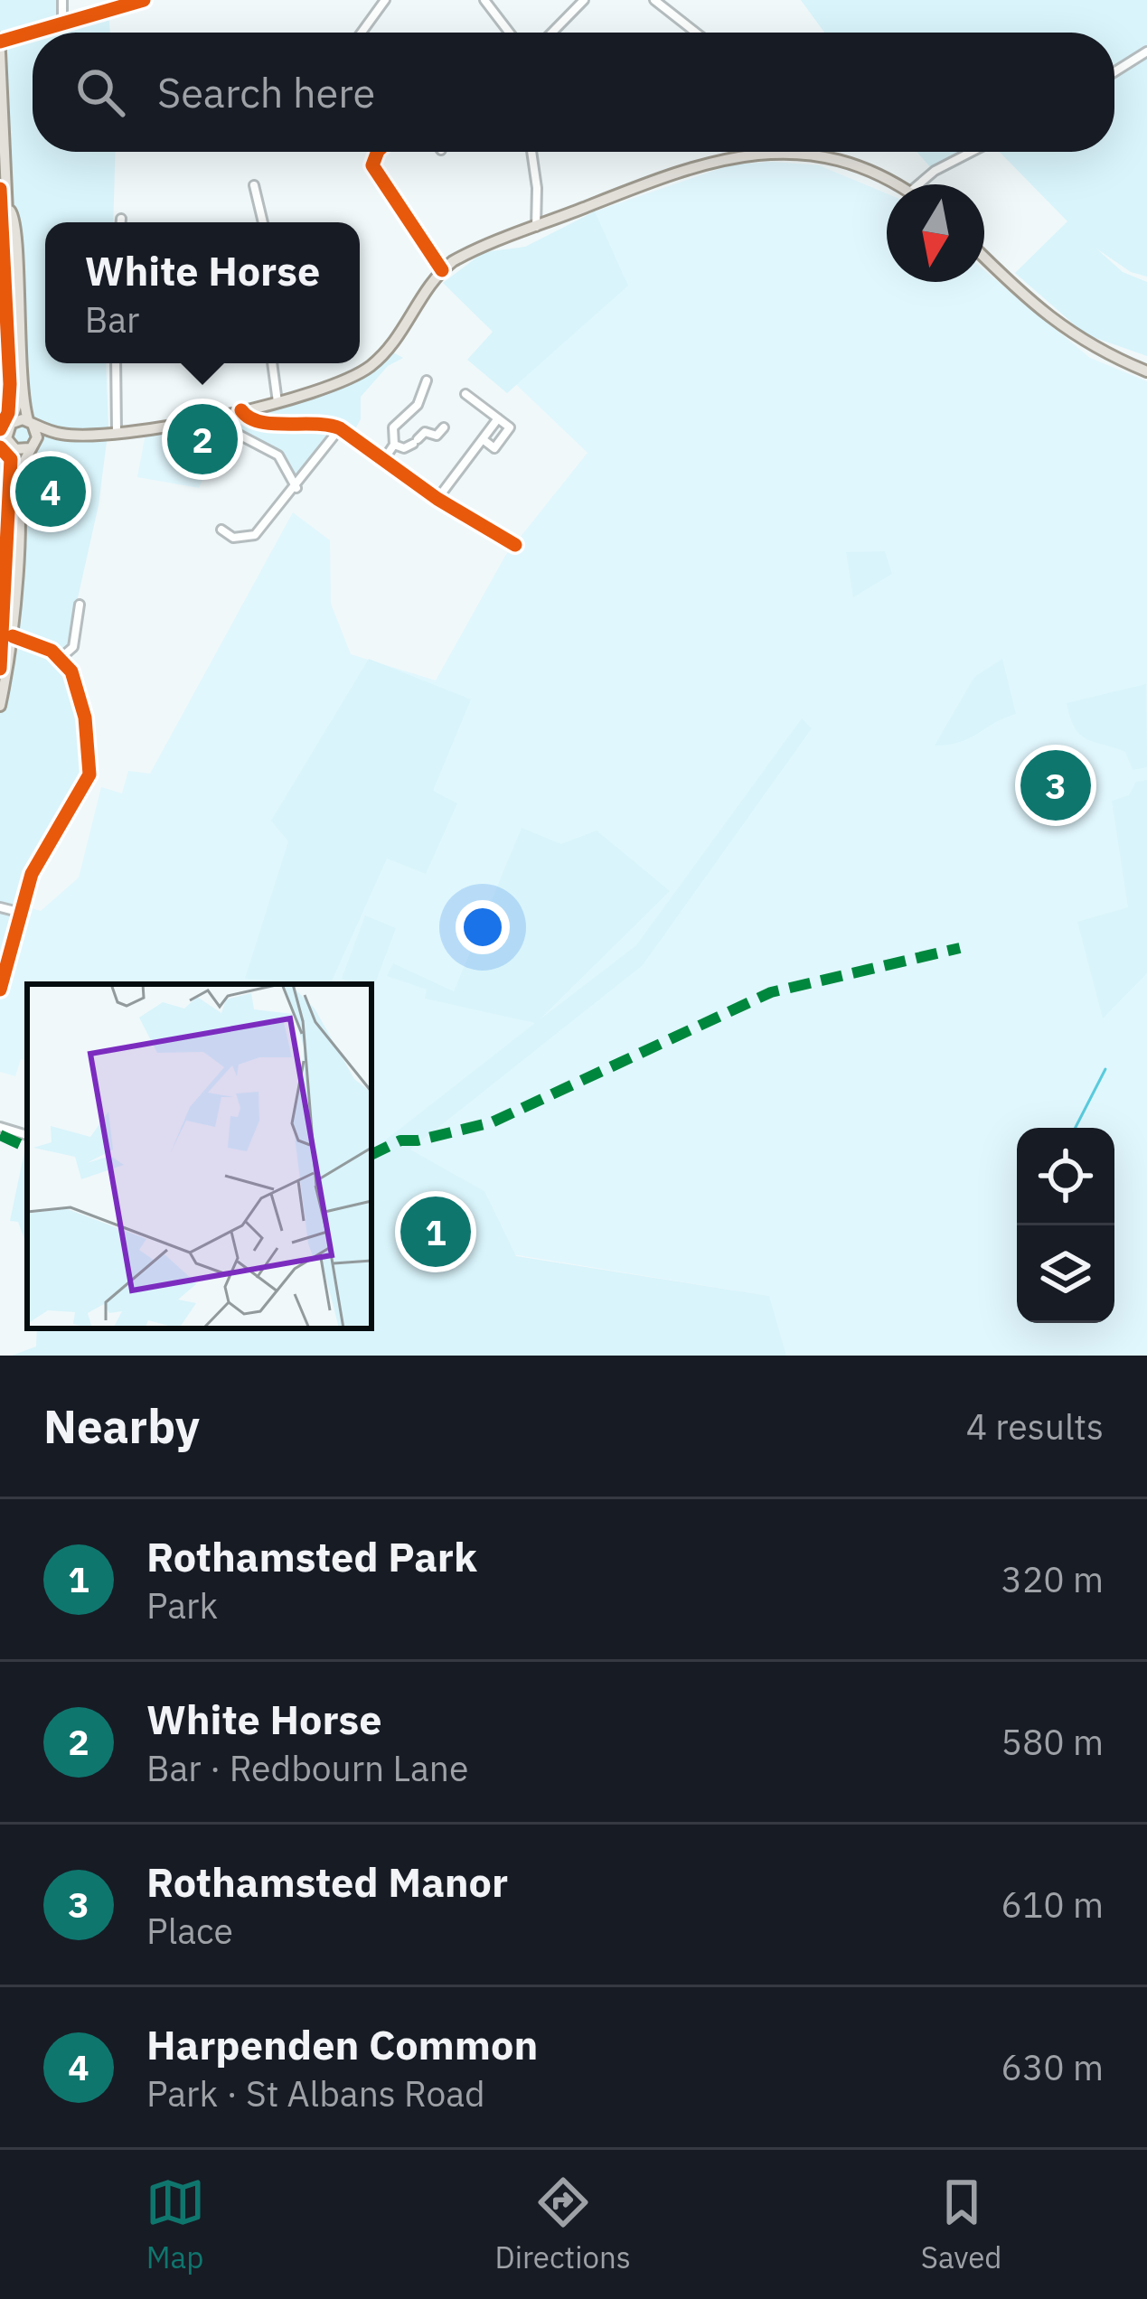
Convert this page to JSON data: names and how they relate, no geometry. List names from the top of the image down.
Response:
{
  "north": "bottom",
  "page": {
    "search": "Search here",
    "popup": ["White Horse", "Bar"],
    "pins": [
      "2",
      "4",
      "3",
      "1"
    ],
    "heading": ["Nearby", "4 results"],
    "list": [
      {
        "mark": "1",
        "name": "Rothamsted Park",
        "note": "Park",
        "value": "320 m"
      },
      {
        "mark": "2",
        "name": "White Horse",
        "note": "Bar · Redbourn Lane",
        "value": "580 m"
      },
      {
        "mark": "3",
        "name": "Rothamsted Manor",
        "note": "Place",
        "value": "610 m"
      },
      {
        "mark": "4",
        "name": "Harpenden Common",
        "note": "Park · St Albans Road",
        "value": "630 m"
      }
    ],
    "nav": ["Map", "Directions", "Saved"]
  }
}
